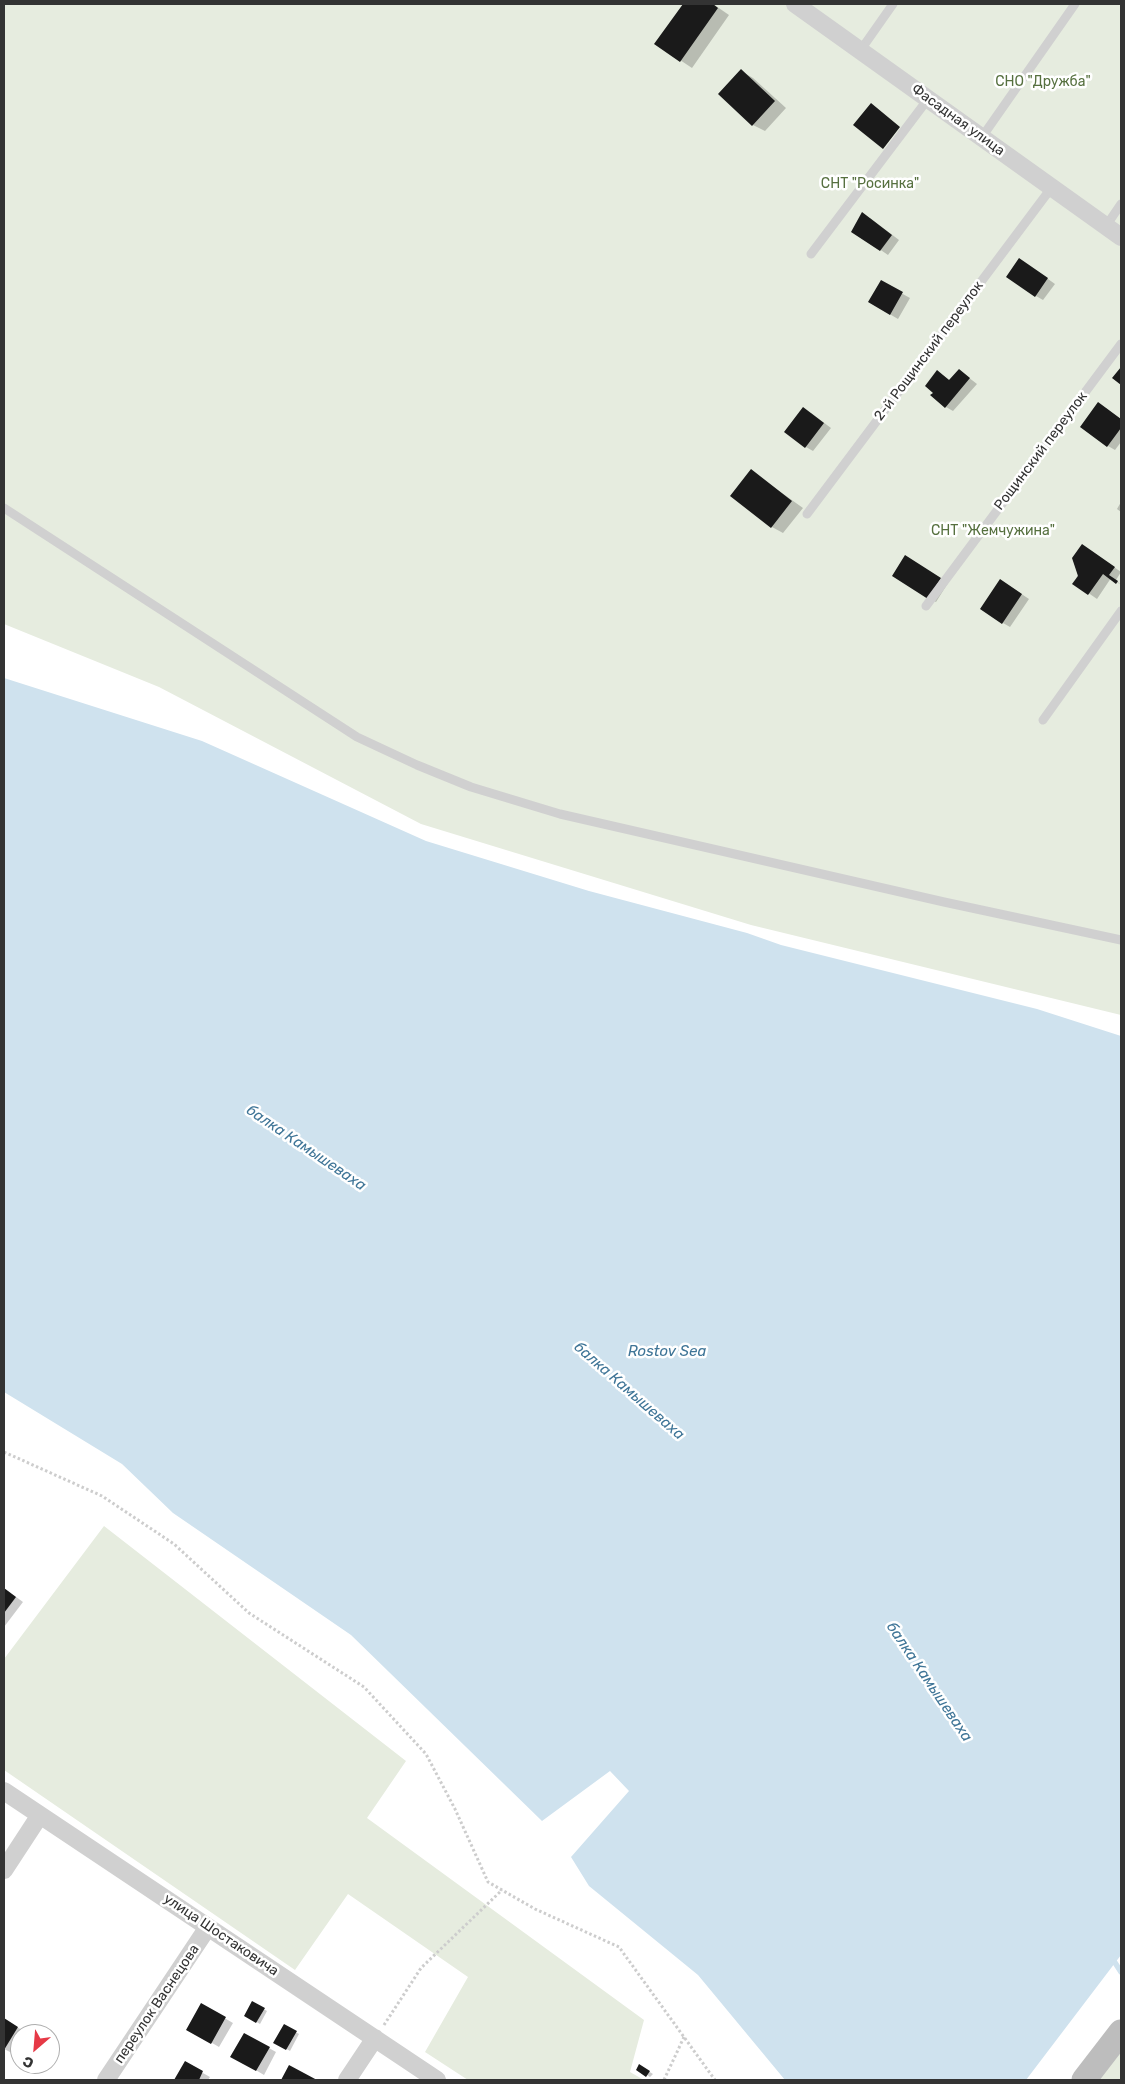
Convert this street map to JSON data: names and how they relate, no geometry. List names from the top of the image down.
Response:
{
  "streets": {
    "street": ["Фасадная улица", "улица Шостаковича", "переулок Васнецова"],
    "lane": ["2-й Рощинский переулок", "Рощинский переулок"]
  },
  "crossings": [
    ["Фасадная улица", "2-й Рощинский переулок"],
    ["улица Шостаковича", "переулок Васнецова"]
  ],
  "water": ["балка Камышеваха", "Rostov Sea"],
  "parks": ["СНО \"Дружба\"", "СНТ \"Росинка\"", "СНТ \"Жемчужина\""],
  "north": "bottom left"
}
